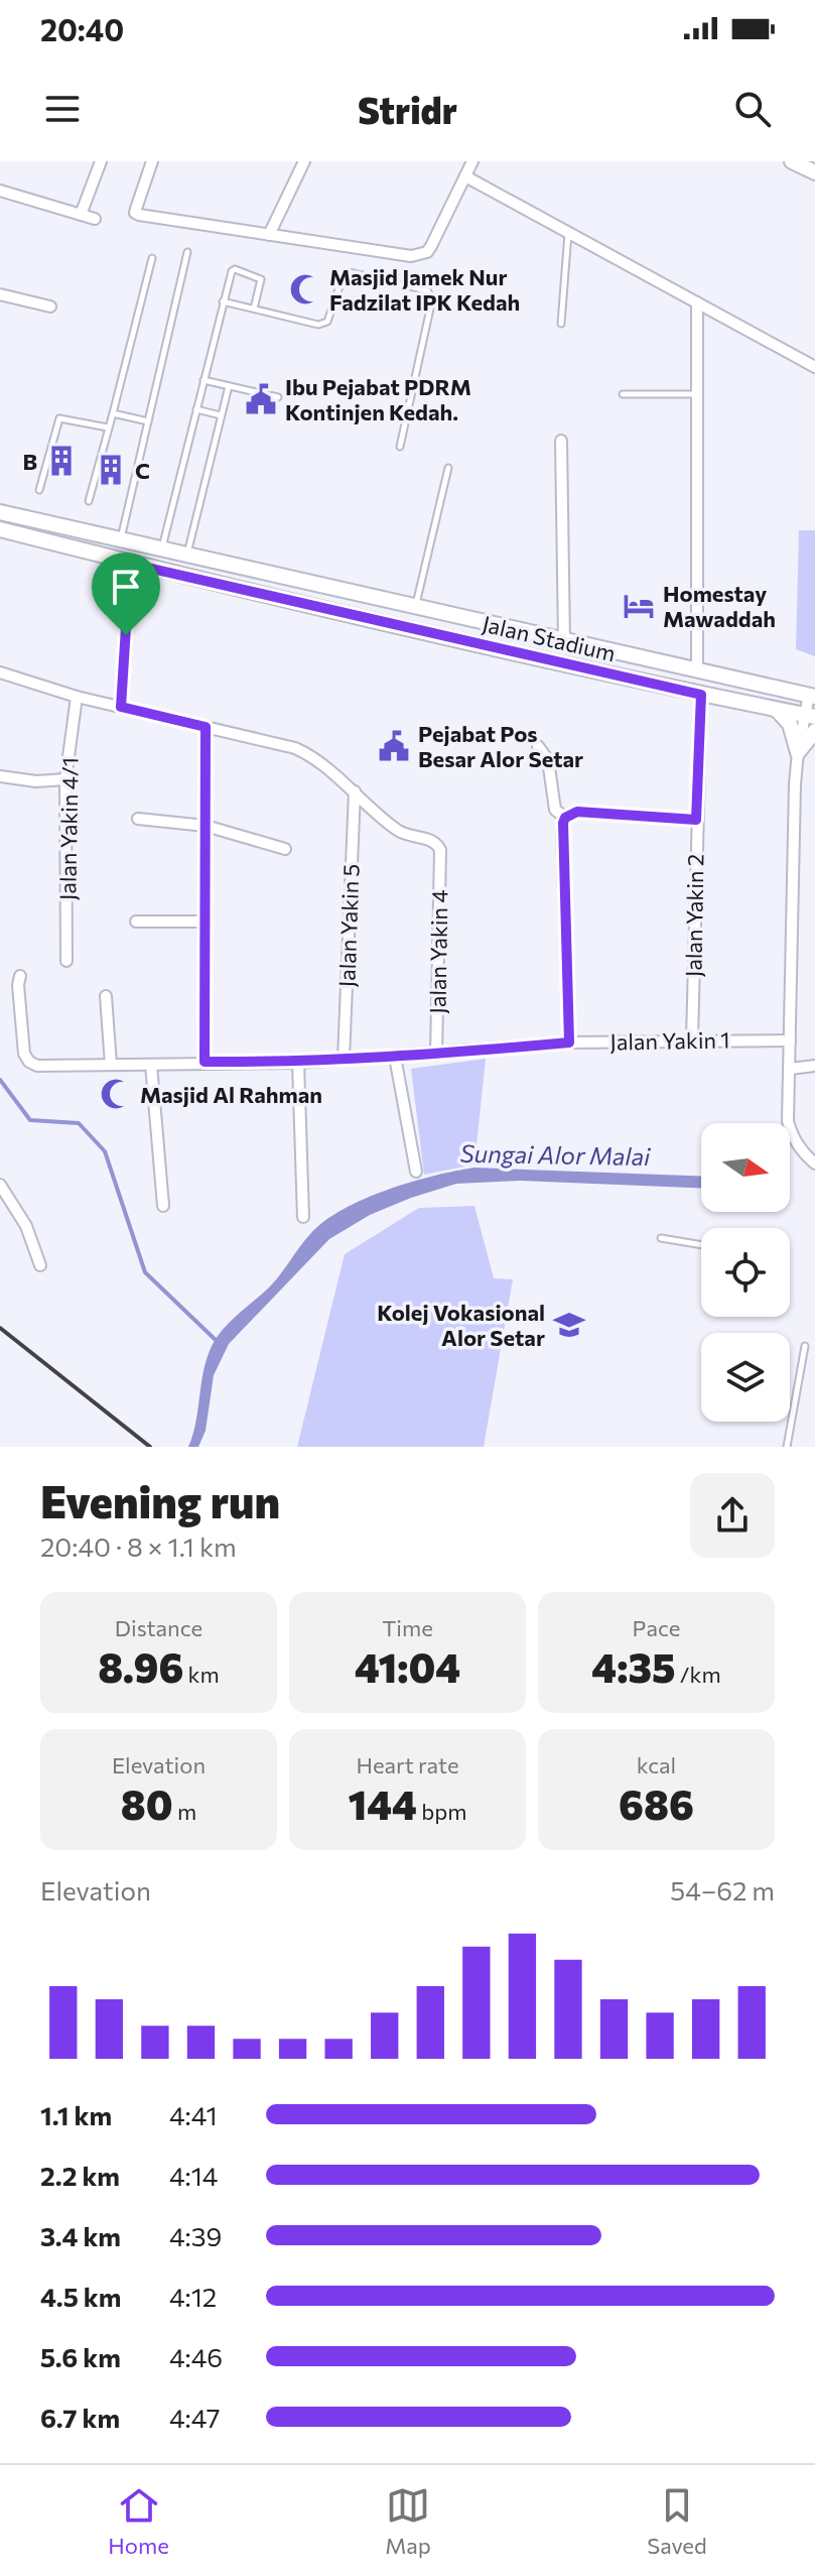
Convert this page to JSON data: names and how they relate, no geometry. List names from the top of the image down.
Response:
{
  "streets": {
    "main road": ["Jalan Stadium"],
    "street": [
      "Jalan Yakin 4/1",
      "Jalan Yakin 2",
      "Jalan Yakin 5",
      "Jalan Yakin 4",
      "Jalan Yakin 1"
    ]
  },
  "crossings": [
    ["Jalan Stadium", "Jalan Yakin 2"],
    ["Jalan Yakin 2", "Jalan Yakin 1"],
    ["Jalan Yakin 5", "Jalan Yakin 4"],
    ["Jalan Yakin 5", "Jalan Yakin 1"],
    ["Jalan Yakin 4", "Jalan Yakin 1"]
  ],
  "water": ["Sungai Alor Malai"],
  "places": {
    "mosque": ["Masjid Jamek Nur Fadzilat IPK Kedah", "Masjid Al Rahman"],
    "public building": ["Ibu Pejabat PDRM Kontinjen Kedah.", "Pejabat Pos Besar Alor Setar"],
    "building": ["B", "C"],
    "hotel": ["Homestay Mawaddah"],
    "school or university": ["Kolej Vokasional Alor Setar"]
  },
  "north": "right",
  "page": {
    "status": "20:40",
    "header": "Stridr",
    "heading": ["Evening run", "20:40 · 8 × 1.1 km"],
    "stats": [
      ["Distance", "8.96 km"],
      ["Time", "41:04"],
      ["Pace", "4:35 /km"],
      ["Elevation", "80 m"],
      ["Heart rate", "144 bpm"],
      ["kcal", "686"]
    ],
    "chart": ["Elevation", "54–62 m"],
    "list": [
      {
        "name": "1.1 km",
        "note": "4:41"
      },
      {
        "name": "2.2 km",
        "note": "4:14"
      },
      {
        "name": "3.4 km",
        "note": "4:39"
      },
      {
        "name": "4.5 km",
        "note": "4:12"
      },
      {
        "name": "5.6 km",
        "note": "4:46"
      },
      {
        "name": "6.7 km",
        "note": "4:47"
      }
    ],
    "tabs": ["Home", "Map", "Saved"]
  }
}
